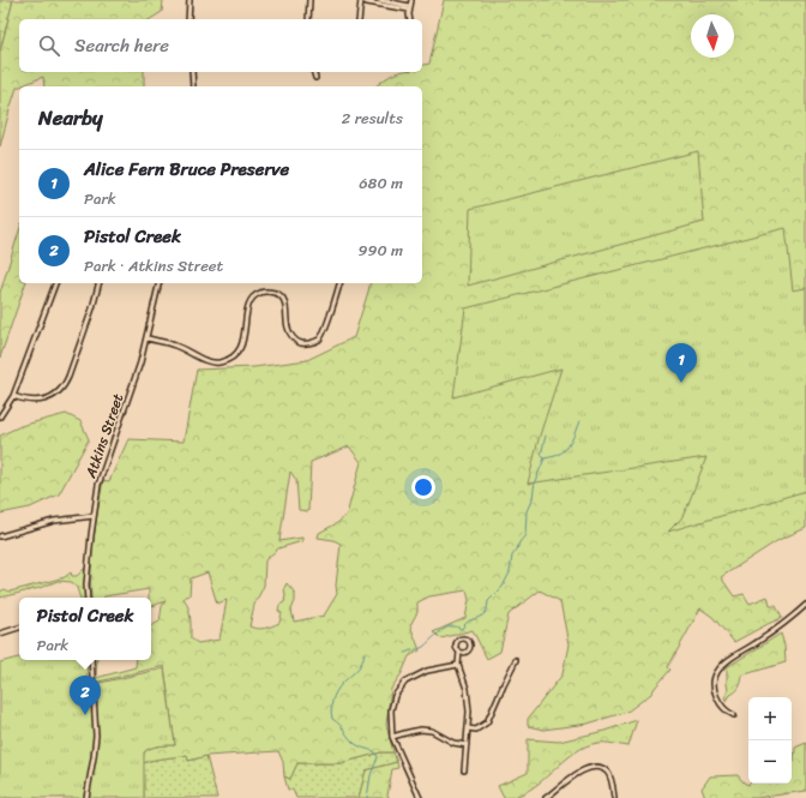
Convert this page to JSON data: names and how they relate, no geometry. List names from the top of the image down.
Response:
{
  "streets": {
    "street": ["Atkins Street"]
  },
  "north": "bottom",
  "page": {
    "search": "Search here",
    "heading": ["Nearby", "2 results"],
    "list": [
      {
        "mark": "1",
        "name": "Alice Fern Bruce Preserve",
        "note": "Park",
        "value": "680 m"
      },
      {
        "mark": "2",
        "name": "Pistol Creek",
        "note": "Park · Atkins Street",
        "value": "990 m"
      }
    ],
    "pins": ["1", "2"],
    "popup": ["Pistol Creek", "Park"],
    "map_buttons": ["+", "−"]
  }
}
